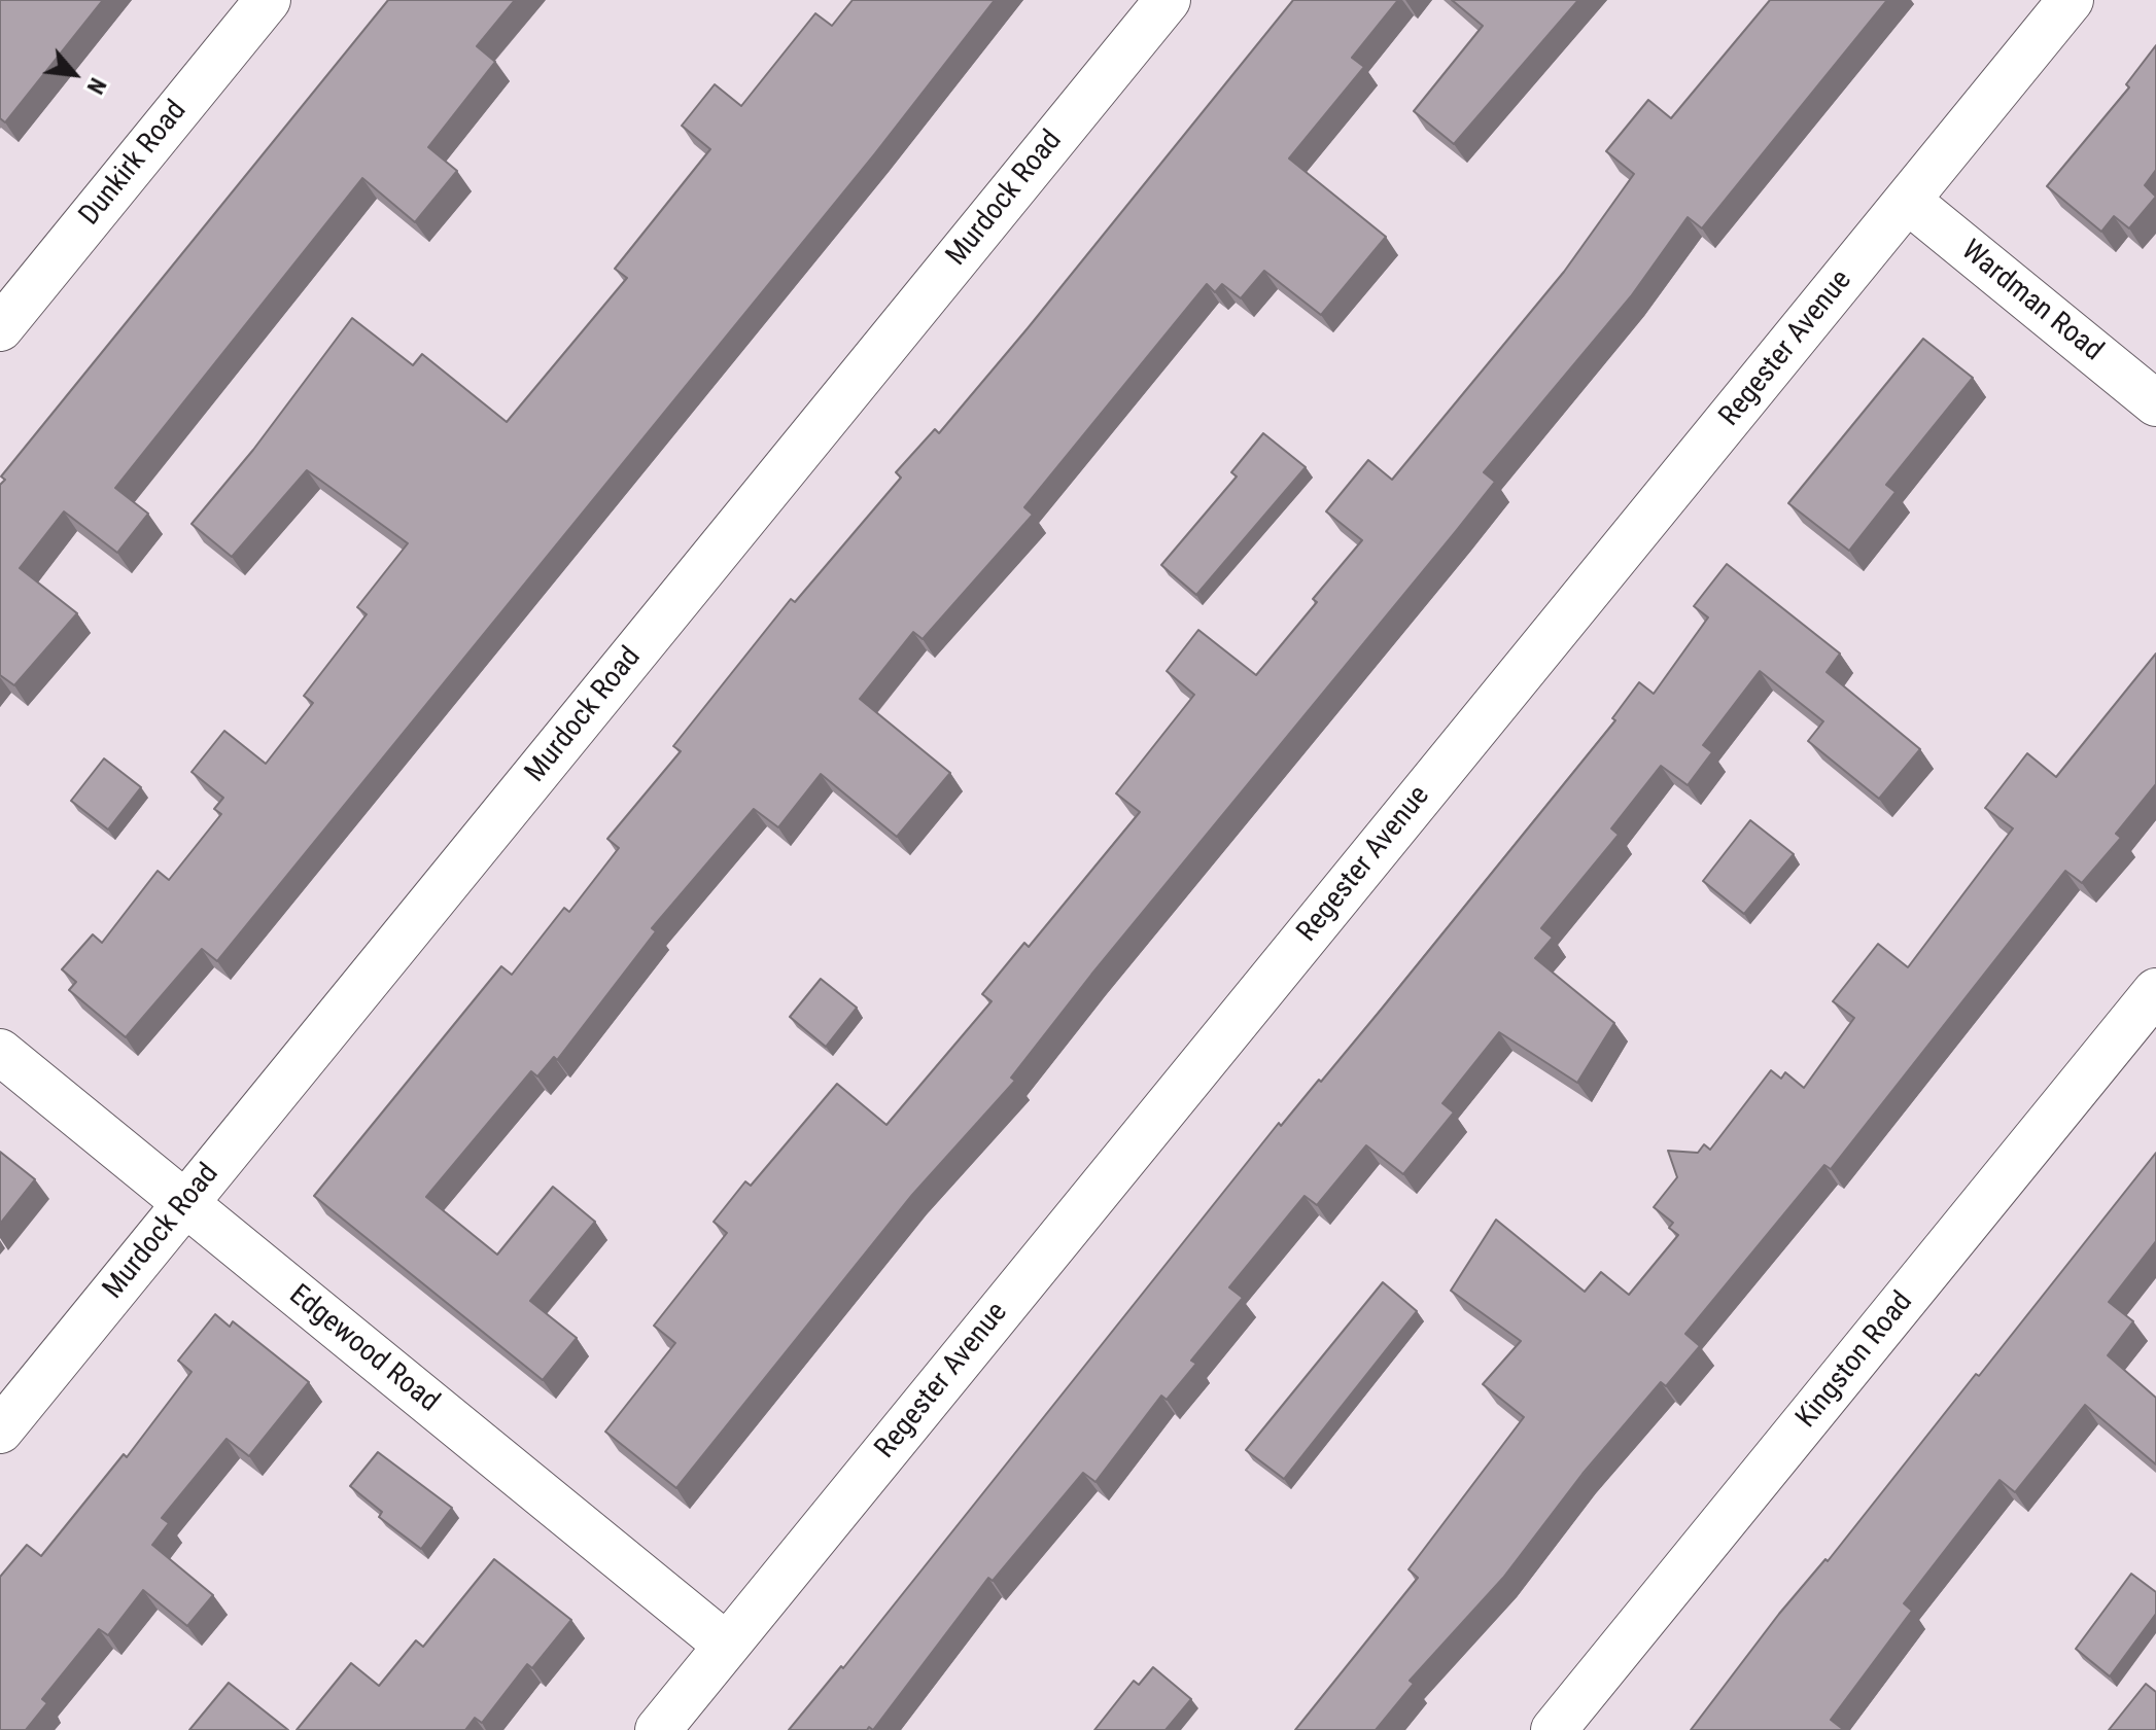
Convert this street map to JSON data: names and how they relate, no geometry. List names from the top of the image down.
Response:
{
  "streets": {
    "street": [
      "Dunkirk Road",
      "Murdock Road",
      "Wardman Road",
      "Regester Avenue",
      "Edgewood Road",
      "Kingston Road"
    ]
  },
  "crossings": [
    ["Murdock Road", "Edgewood Road"],
    ["Wardman Road", "Regester Avenue"],
    ["Regester Avenue", "Edgewood Road"]
  ],
  "north": "bottom right"
}
